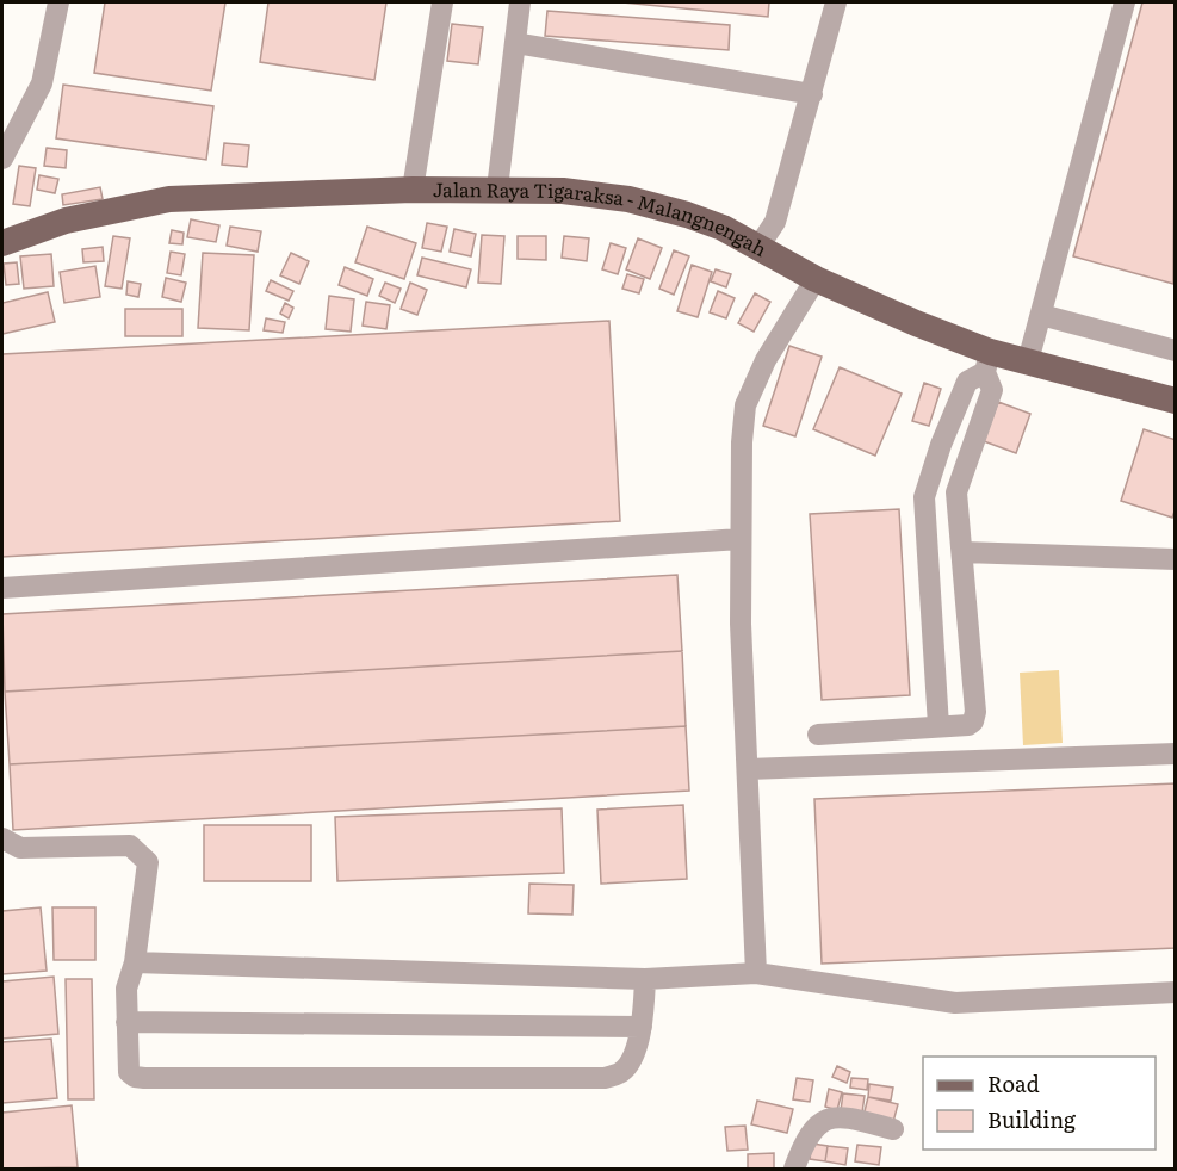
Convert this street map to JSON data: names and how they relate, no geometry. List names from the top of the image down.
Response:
{
  "streets": {
    "main road": ["Jalan Raya Tigaraksa - Malangnengah"]
  },
  "legend": ["Road", "Building"]
}
